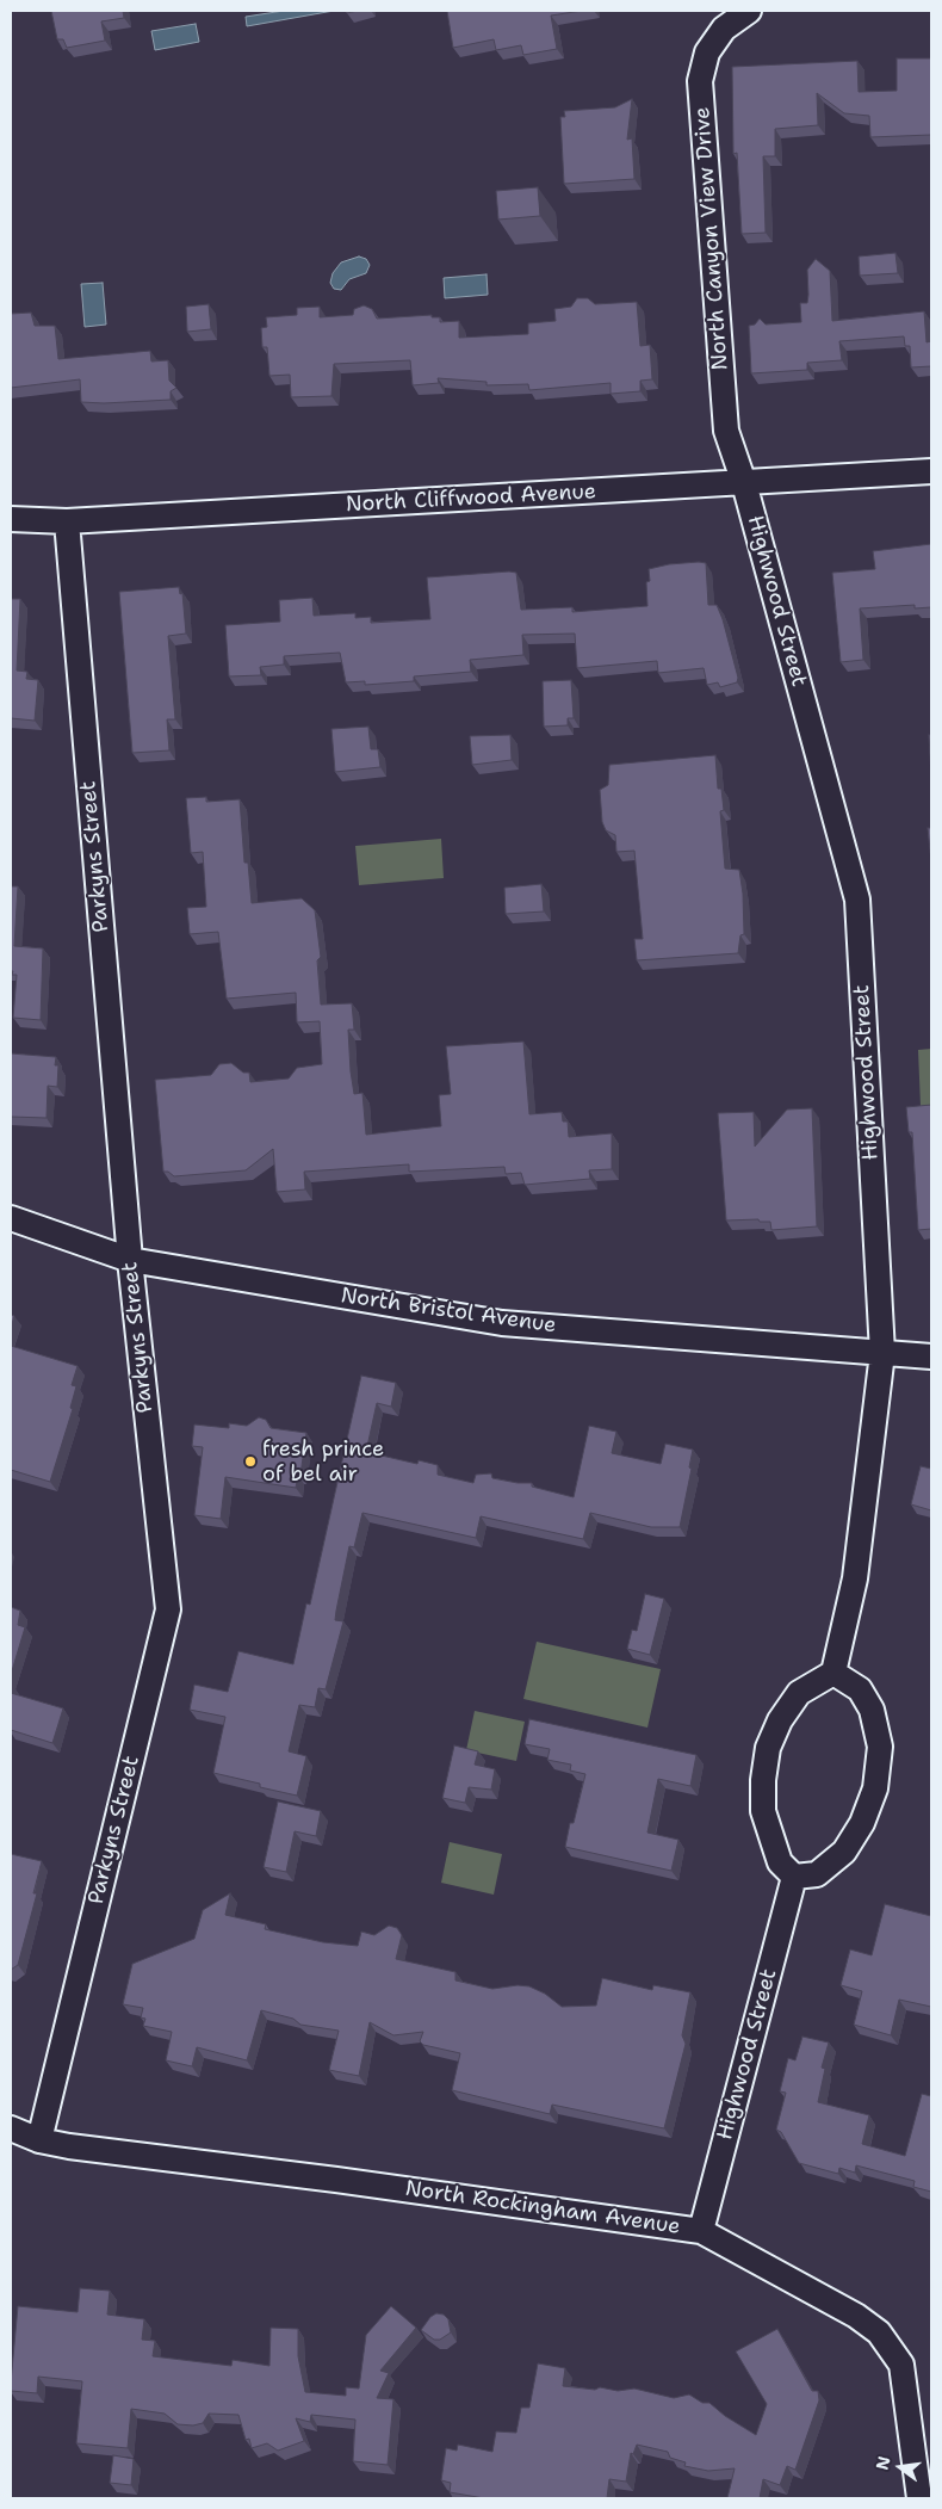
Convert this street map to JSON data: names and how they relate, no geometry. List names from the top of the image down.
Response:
{
  "streets": {
    "street": [
      "North Canyon View Drive",
      "North Cliffwood Avenue",
      "Highwood Street",
      "Parkyns Street",
      "North Bristol Avenue",
      "North Rockingham Avenue"
    ]
  },
  "crossings": [
    ["North Canyon View Drive", "North Cliffwood Avenue"],
    ["North Canyon View Drive", "Highwood Street"],
    ["North Cliffwood Avenue", "Highwood Street"],
    ["North Cliffwood Avenue", "Parkyns Street"],
    ["Highwood Street", "North Bristol Avenue"],
    ["Highwood Street", "North Rockingham Avenue"],
    ["Parkyns Street", "North Bristol Avenue"],
    ["Parkyns Street", "North Rockingham Avenue"]
  ],
  "places": ["fresh prince of bel air"],
  "north": "left"
}
